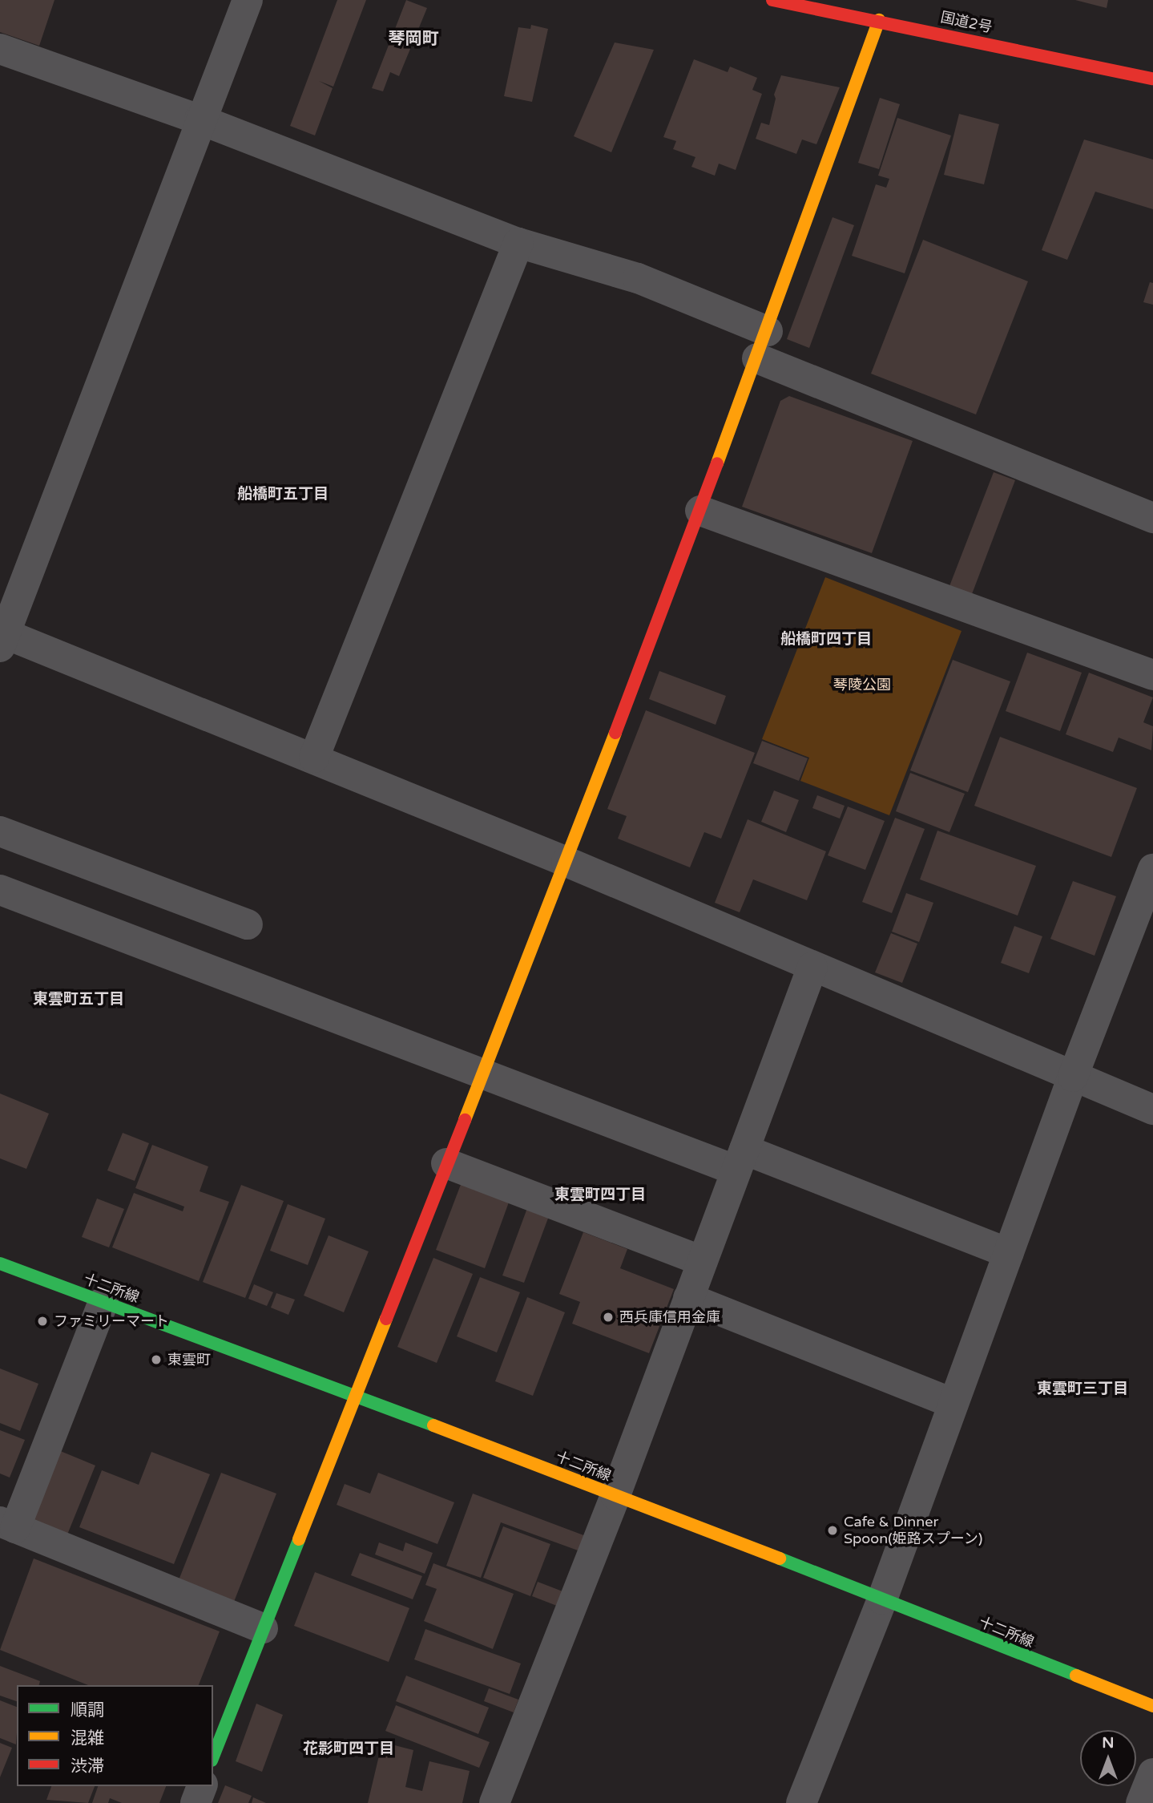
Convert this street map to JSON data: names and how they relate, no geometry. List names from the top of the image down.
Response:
{
  "streets": {
    "main road": ["国道2号", "十二所線"]
  },
  "districts": [
    "琴岡町",
    "船橋町五丁目",
    "船橋町四丁目",
    "東雲町五丁目",
    "東雲町四丁目",
    "東雲町三丁目",
    "花影町四丁目"
  ],
  "parks": ["琴陵公園"],
  "places": [
    "西兵庫信用金庫",
    "ファミリーマート",
    "東雲町",
    "Cafe & Dinner Spoon(姫路スプーン)"
  ],
  "legend": ["順調", "混雑", "渋滞"],
  "north": "top"
}
